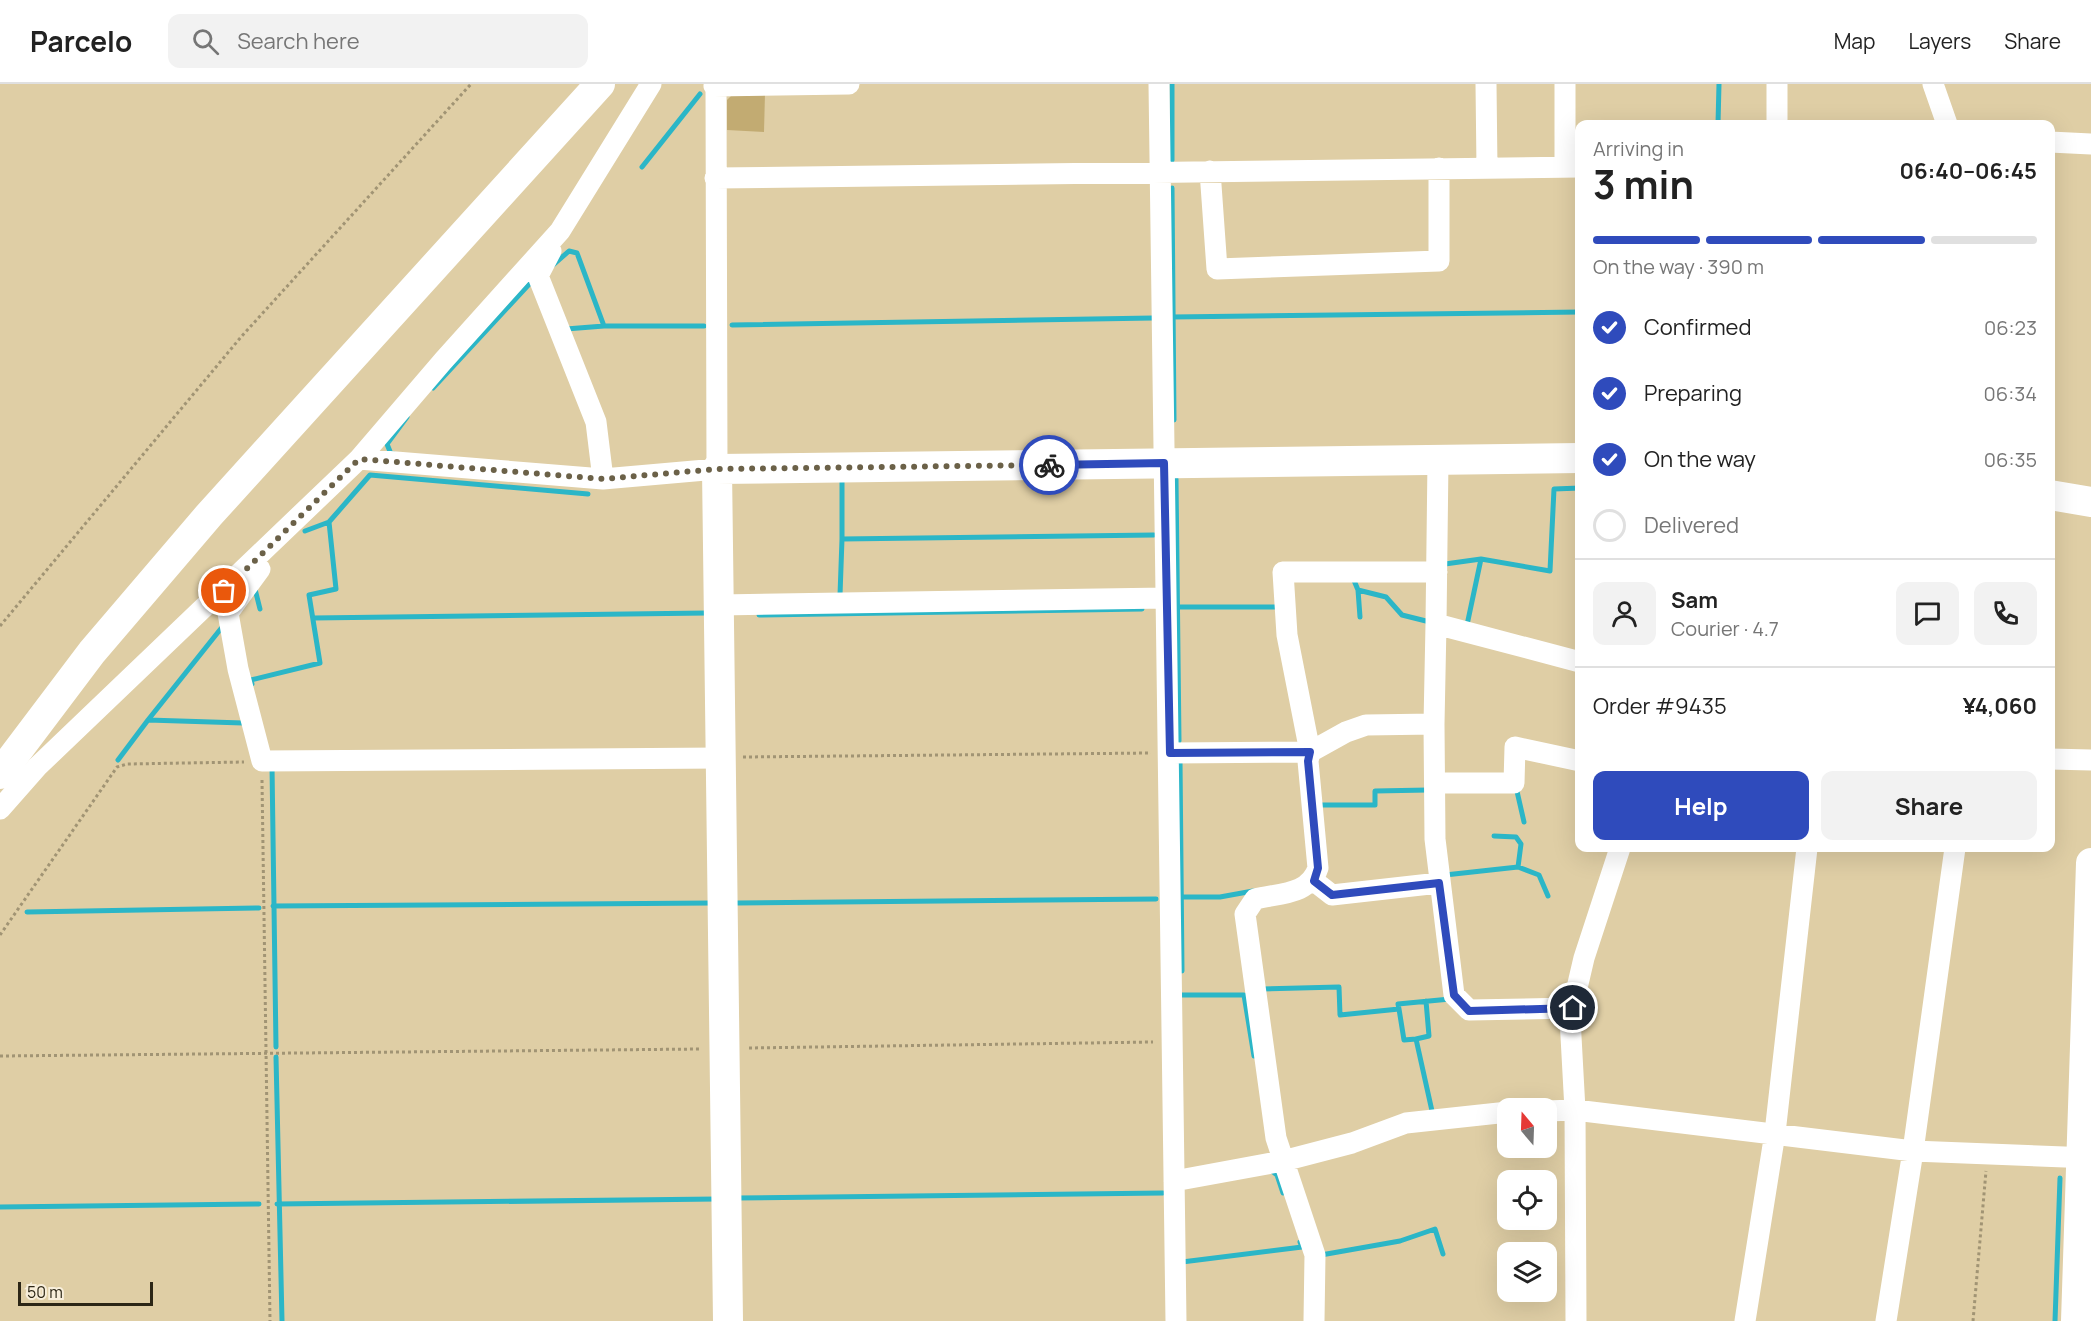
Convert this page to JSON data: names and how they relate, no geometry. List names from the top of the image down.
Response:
{
  "scale_bar": "50 m",
  "north": "top",
  "page": {
    "header": "Parcelo",
    "search": "Search here",
    "nav": ["Map", "Layers", "Share"],
    "heading": ["3 min", "Arriving in", "06:40–06:45"],
    "panel": [
      "Sam",
      "Courier · 4.7",
      "Order #9435",
      "¥4,060"
    ],
    "bar": "On the way · 390 m",
    "list": [
      ["Confirmed", "06:23"],
      ["Preparing", "06:34"],
      ["On the way", "06:35"],
      "Delivered"
    ],
    "buttons": ["Help", "Share"],
    "scale": "50 m"
  }
}
